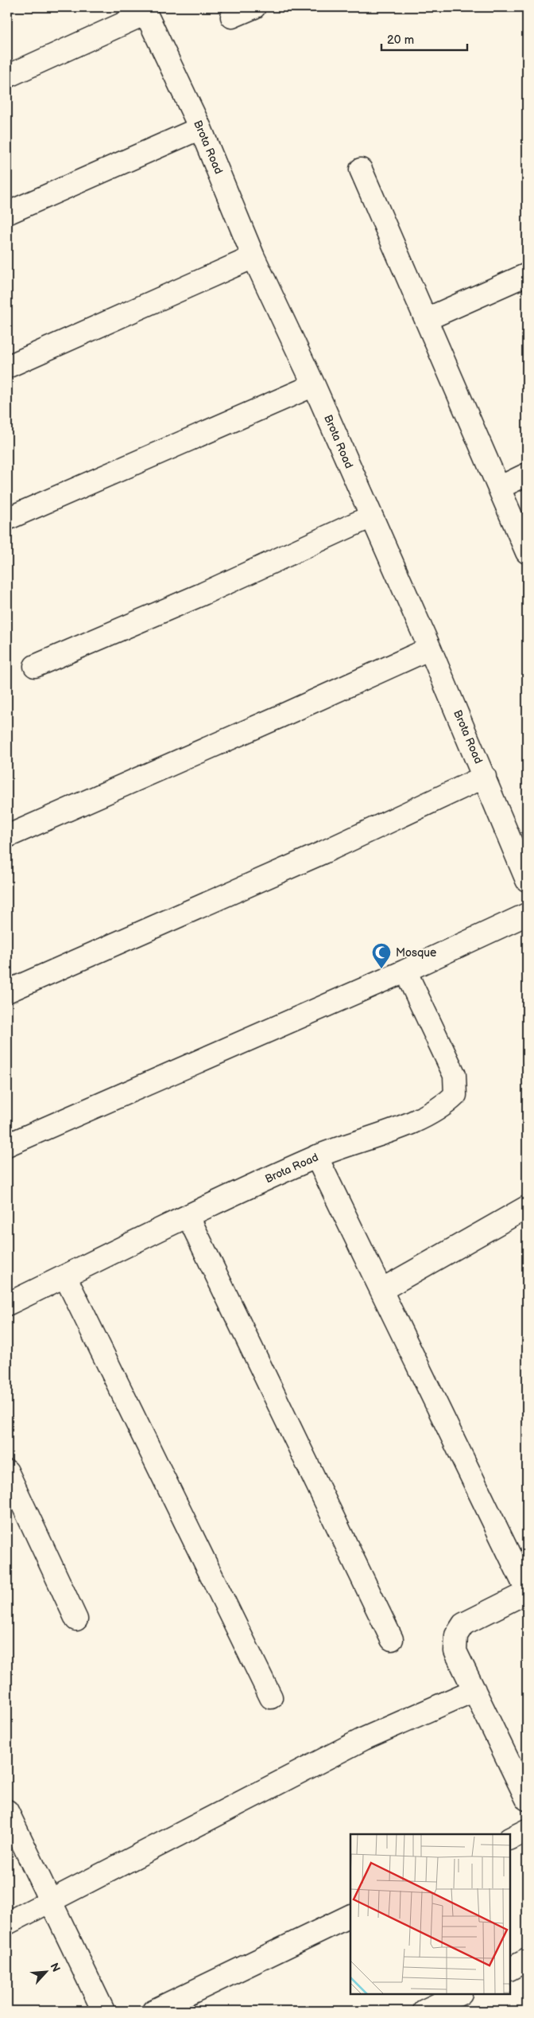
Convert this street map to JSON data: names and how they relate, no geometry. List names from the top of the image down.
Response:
{
  "streets": {
    "street": ["Brota Road"]
  },
  "places": {
    "mosque": ["Mosque"]
  },
  "scale_bar": "20 m",
  "north": "top right"
}
